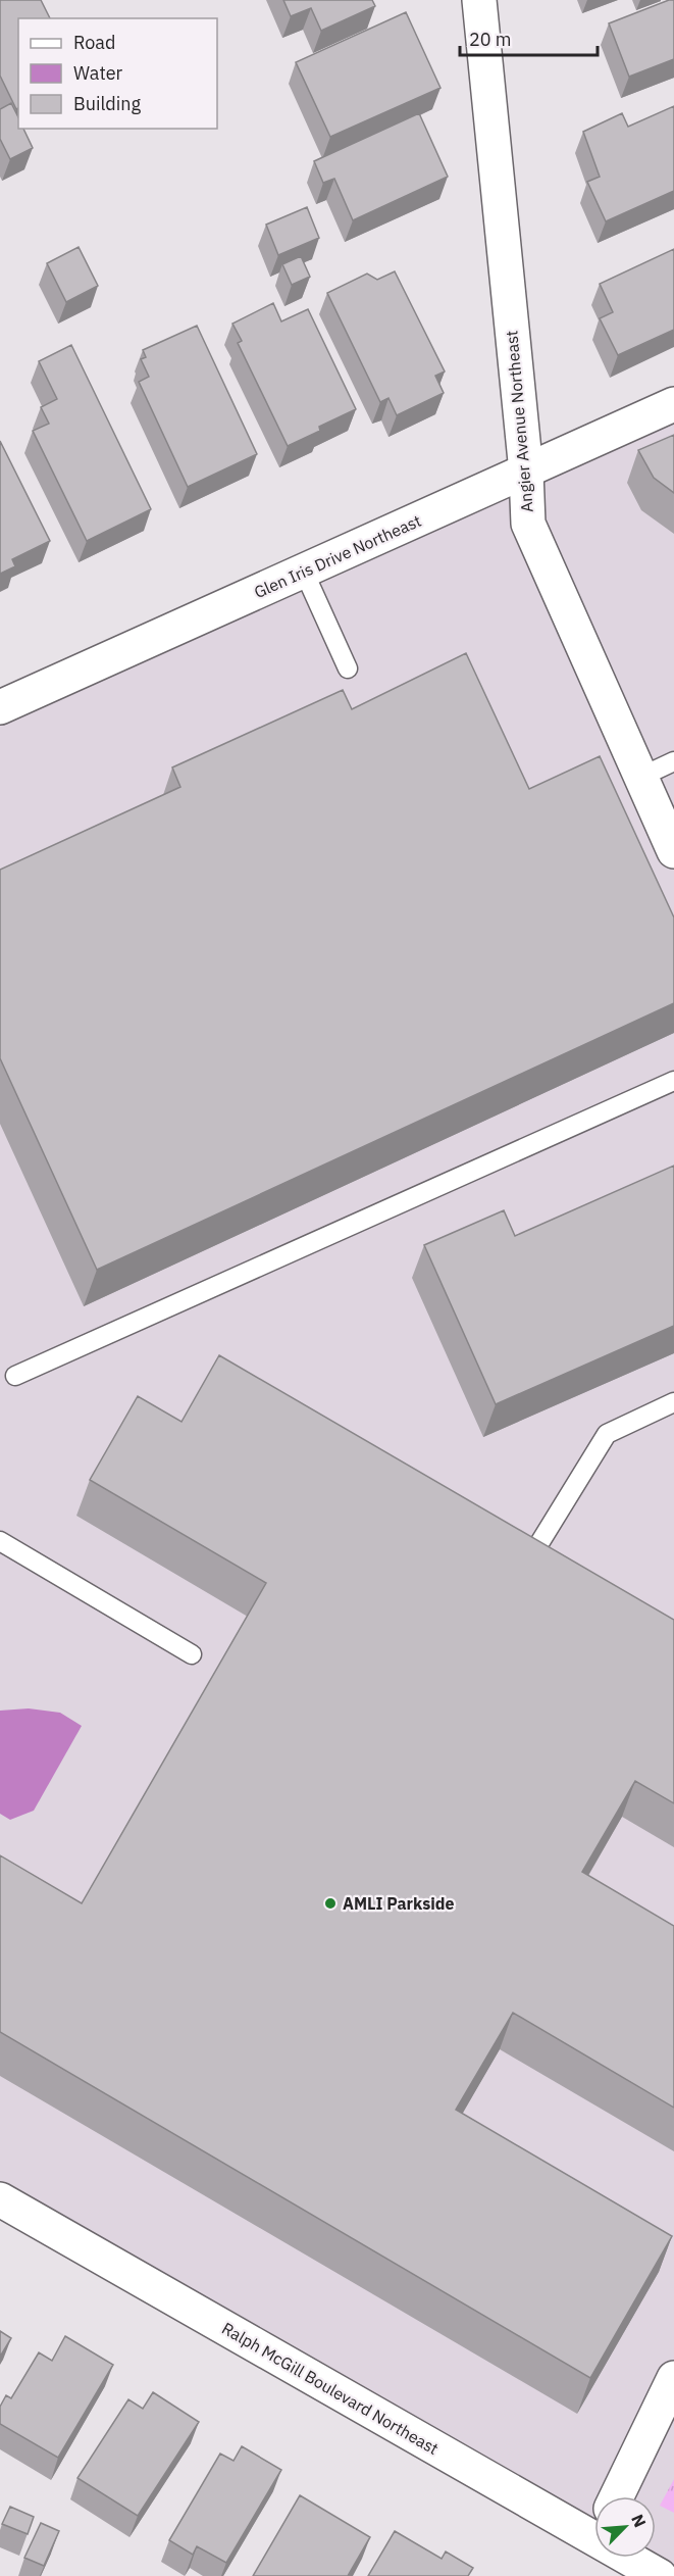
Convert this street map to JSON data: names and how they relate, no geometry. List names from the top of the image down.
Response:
{
  "streets": {
    "street": ["Angier Avenue Northeast", "Glen Iris Drive Northeast", "Ralph McGill Boulevard Northeast"]
  },
  "crossings": [
    ["Angier Avenue Northeast", "Glen Iris Drive Northeast"]
  ],
  "places": ["AMLI Parkside"],
  "legend": ["Road", "Water", "Building"],
  "scale_bar": "20 m",
  "north": "top right"
}
